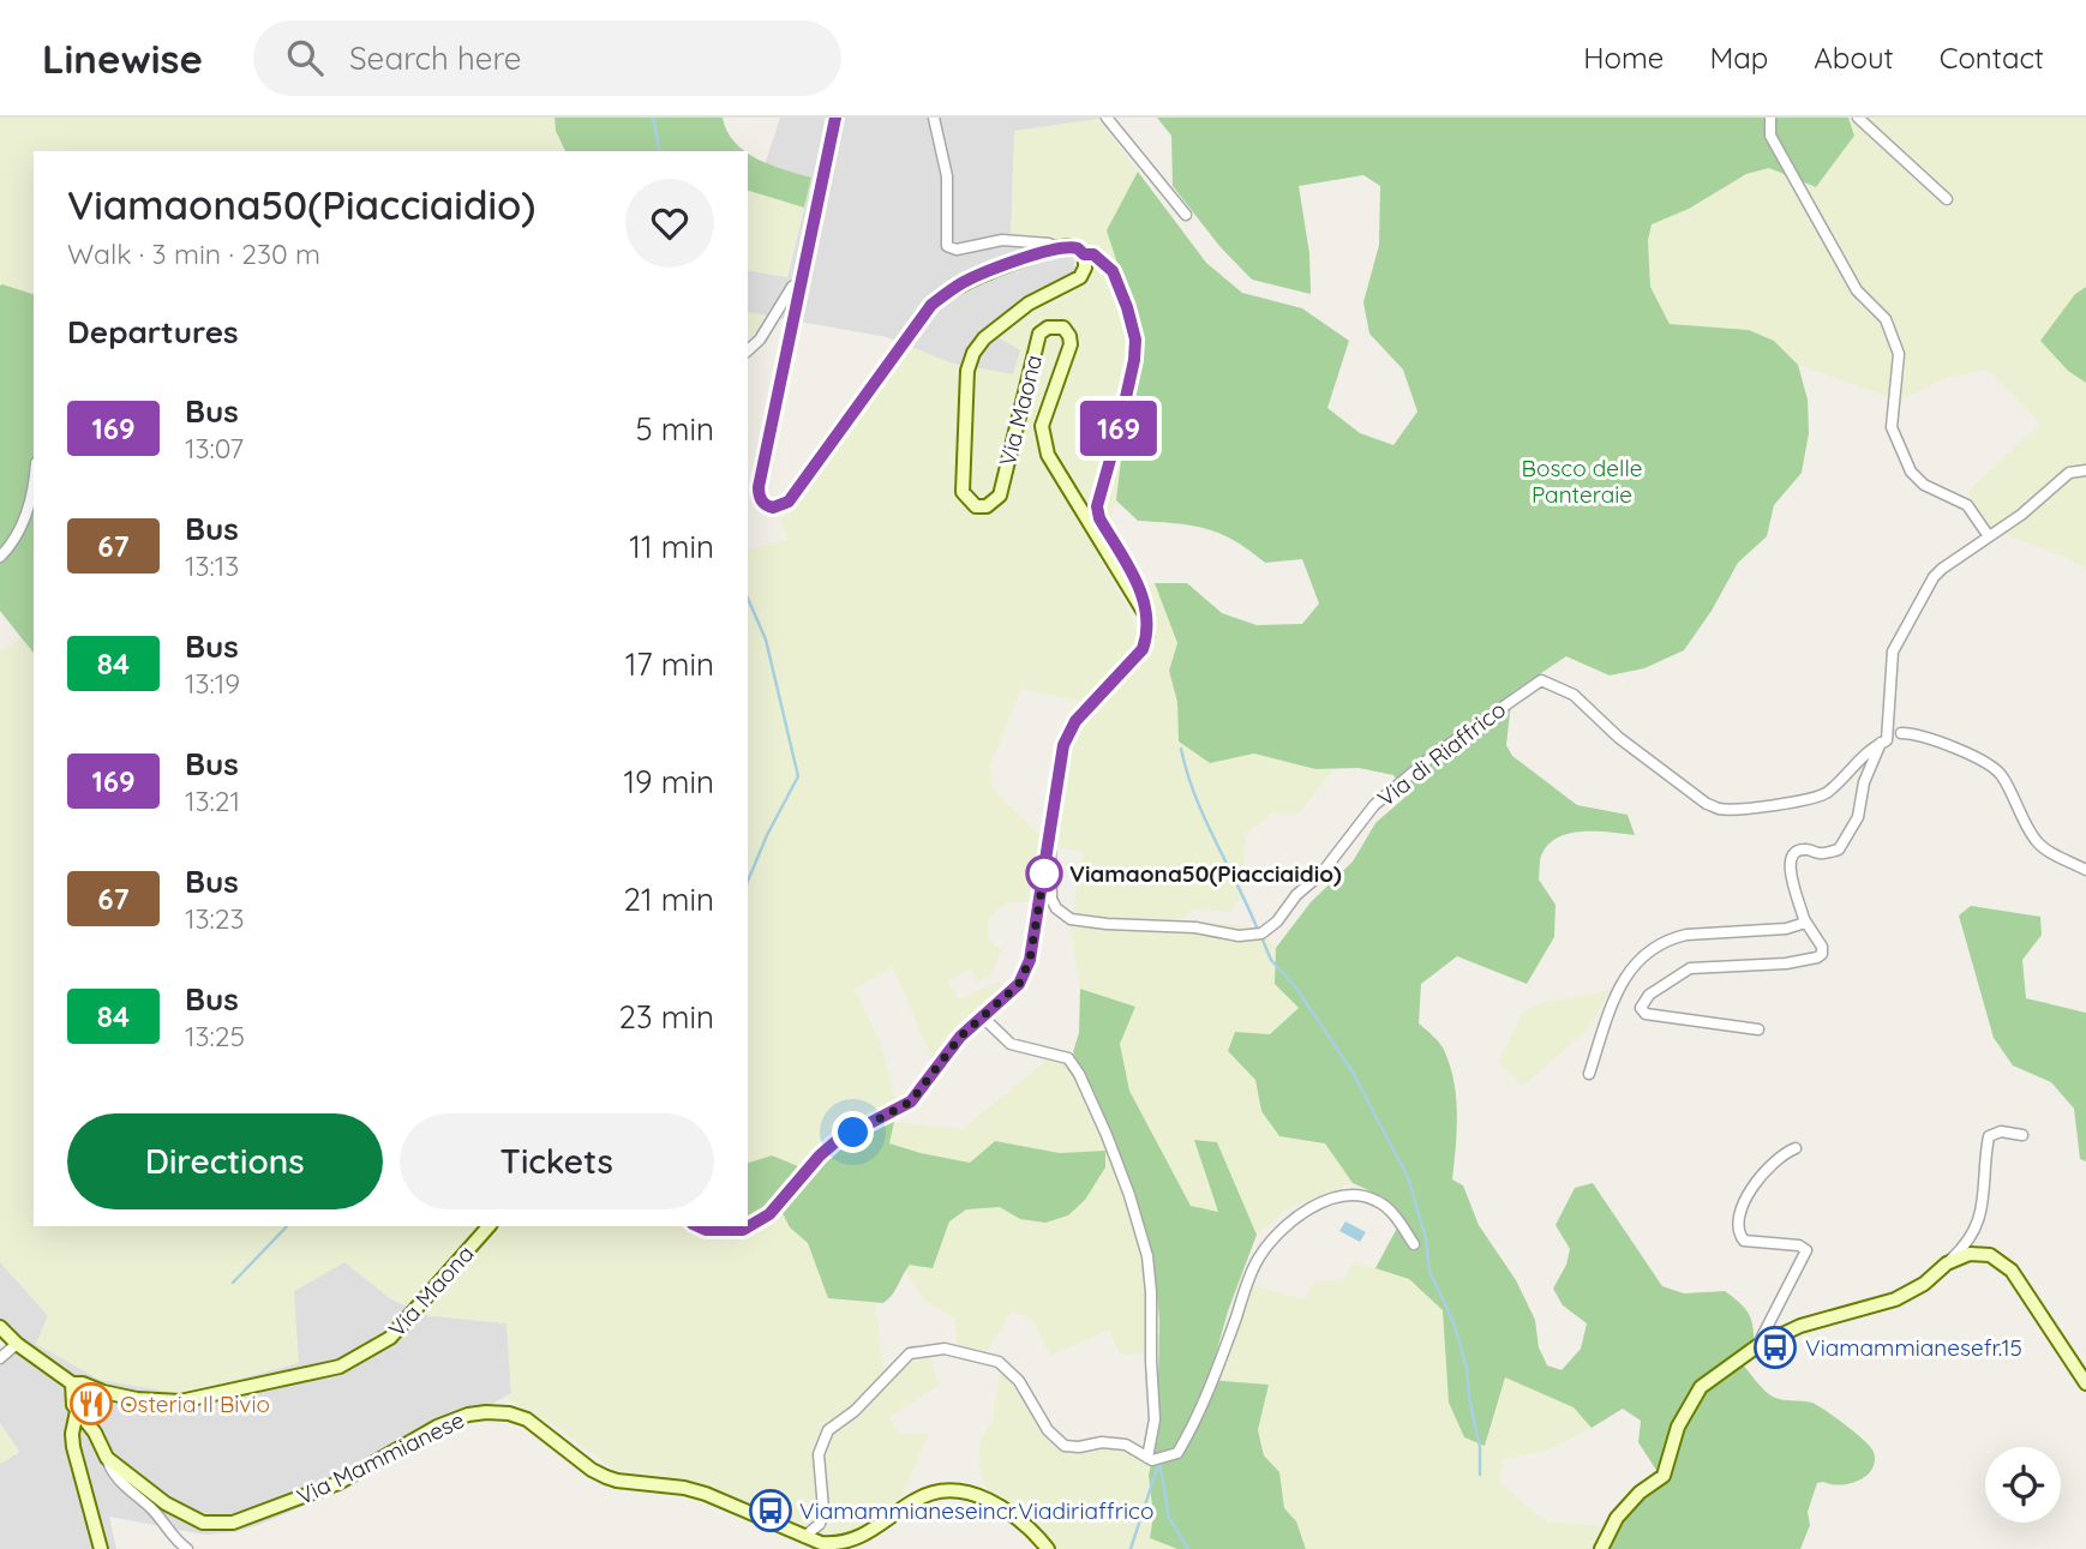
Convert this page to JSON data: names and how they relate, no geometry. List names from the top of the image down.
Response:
{
  "streets": {
    "main road": ["Via Maona", "Via Mammianese"],
    "street": ["Via di Riaffrico"]
  },
  "crossings": [
    ["Via Maona", "Via Mammianese"]
  ],
  "parks": ["Bosco delle Panteraie"],
  "places": {
    "other": ["Viamaona50(Piacciaidio)"],
    "bus stop": ["Viamammianesefr.15", "Viamammianeseincr.Viadiriaffrico"],
    "restaurant": ["Osteria Il Bivio"]
  },
  "lines": ["bus line 169"],
  "page": {
    "header": "Linewise",
    "search": "Search here",
    "nav": [
      "Home",
      "Map",
      "About",
      "Contact"
    ],
    "on_map": "169",
    "heading": [
      ["Viamaona50(Piacciaidio)", "Walk · 3 min · 230 m"],
      "Departures"
    ],
    "list": [
      {
        "mark": "169",
        "name": "Bus",
        "note": "13:07",
        "value": "5 min"
      },
      {
        "mark": "67",
        "name": "Bus",
        "note": "13:13",
        "value": "11 min"
      },
      {
        "mark": "84",
        "name": "Bus",
        "note": "13:19",
        "value": "17 min"
      },
      {
        "mark": "169",
        "name": "Bus",
        "note": "13:21",
        "value": "19 min"
      },
      {
        "mark": "67",
        "name": "Bus",
        "note": "13:23",
        "value": "21 min"
      },
      {
        "mark": "84",
        "name": "Bus",
        "note": "13:25",
        "value": "23 min"
      }
    ],
    "buttons": ["Directions", "Tickets"]
  }
}
